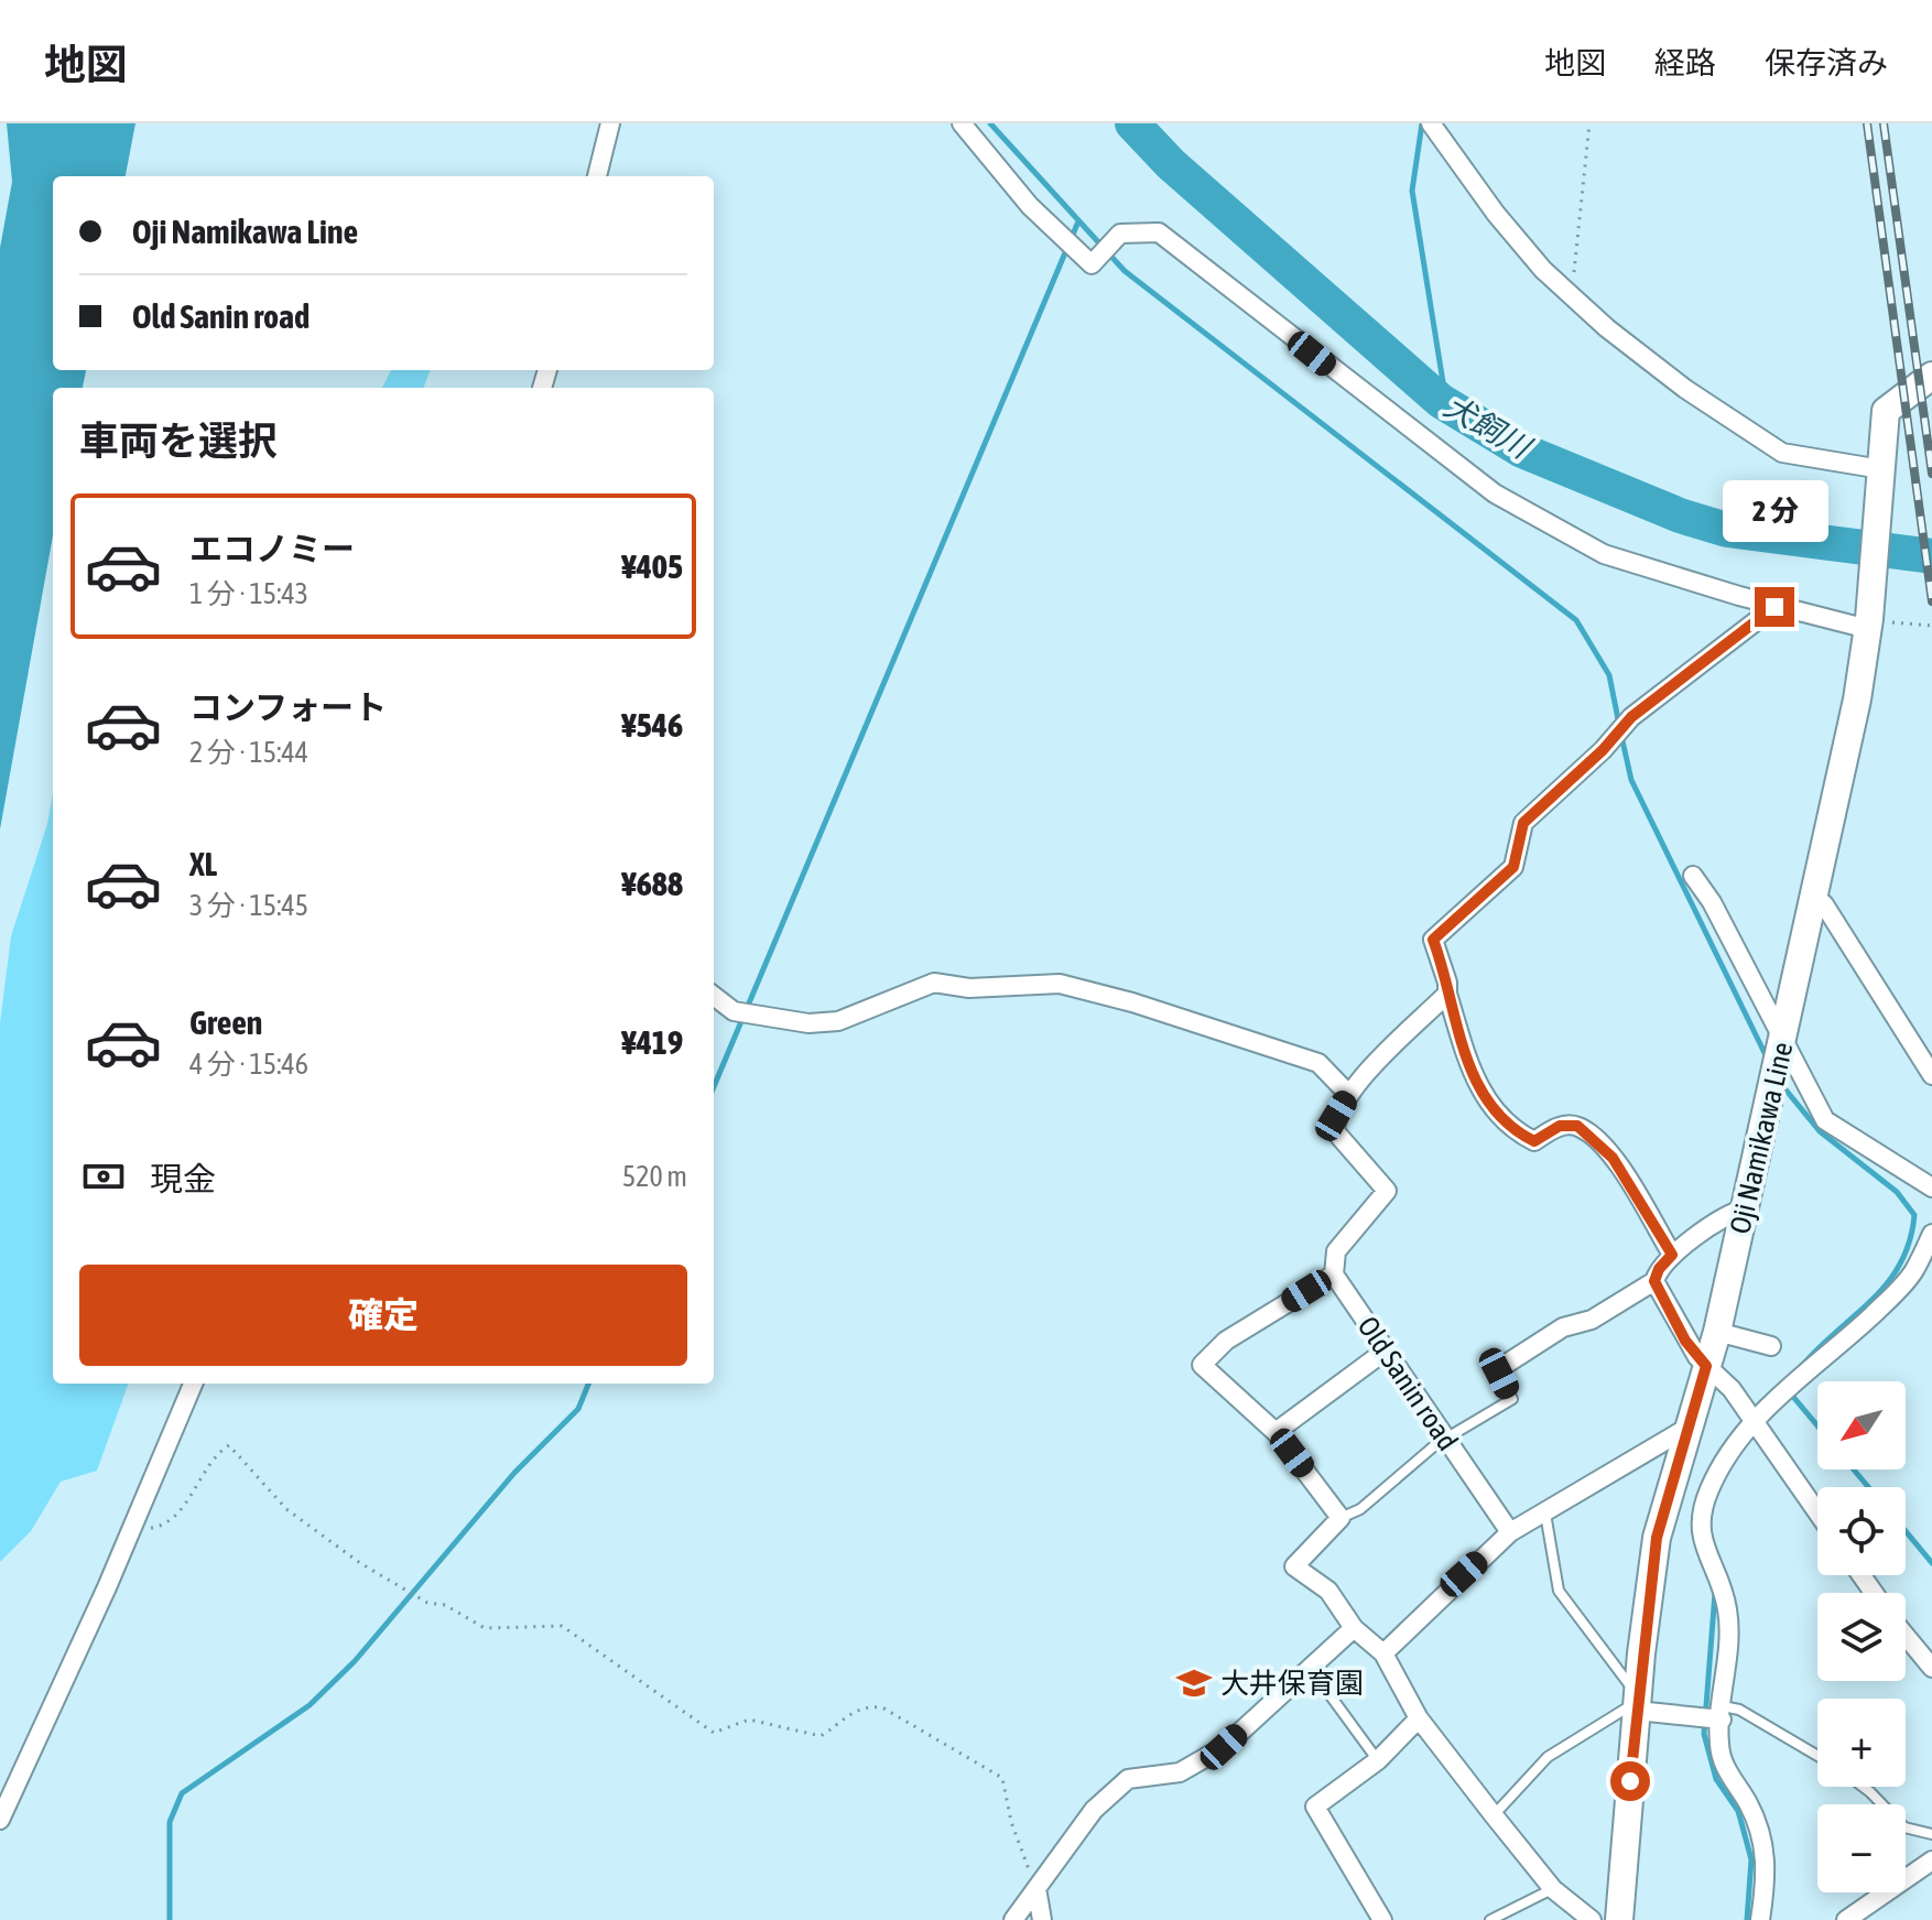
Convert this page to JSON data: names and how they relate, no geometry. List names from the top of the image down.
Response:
{
  "streets": {
    "main road": ["Oji Namikawa Line"],
    "street": ["Old Sanin road"]
  },
  "water": ["犬飼川"],
  "places": {
    "school or university": ["大井保育園"]
  },
  "north": "bottom left",
  "page": {
    "header": "地図",
    "nav": ["地図", "経路", "保存済み"],
    "banner": ["Oji Namikawa Line", "Old Sanin road"],
    "heading": "車両を選択",
    "bubble": "2 分",
    "list": [
      {
        "name": "エコノミー",
        "note": "1 分 · 15:43",
        "value": "¥405"
      },
      {
        "name": "コンフォート",
        "note": "2 分 · 15:44",
        "value": "¥546"
      },
      {
        "name": "XL",
        "note": "3 分 · 15:45",
        "value": "¥688"
      },
      {
        "name": "Green",
        "note": "4 分 · 15:46",
        "value": "¥419"
      }
    ],
    "pay": ["現金", "520 m"],
    "buttons": "確定",
    "map_buttons": ["+", "−"]
  }
}
